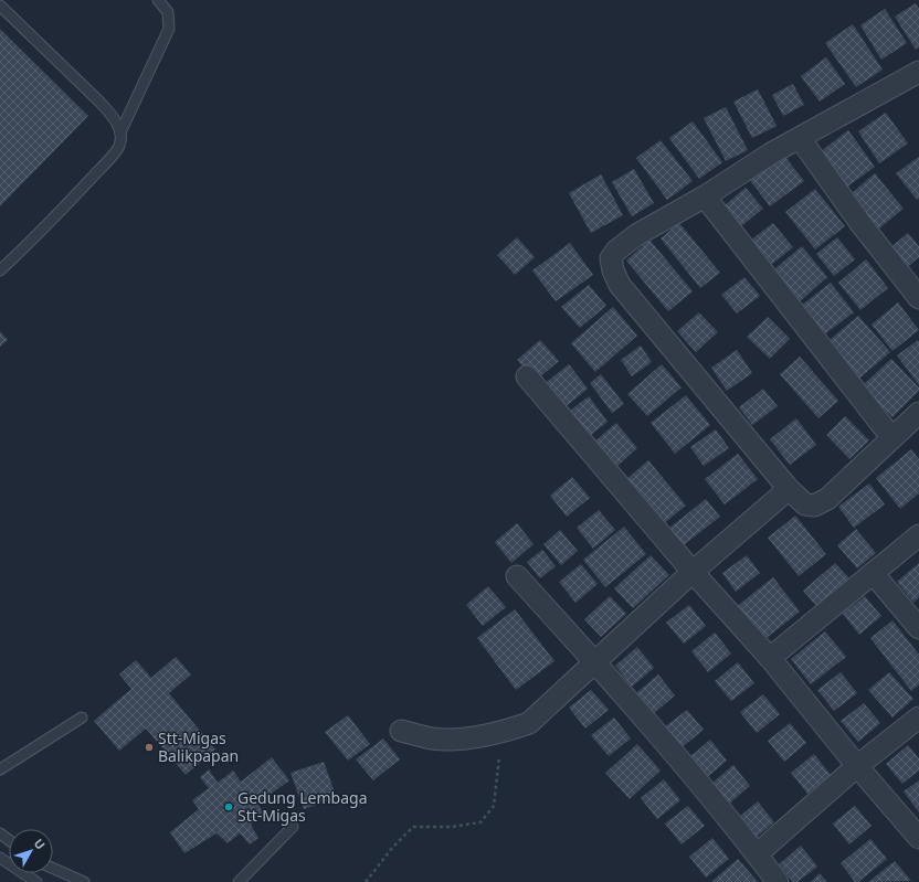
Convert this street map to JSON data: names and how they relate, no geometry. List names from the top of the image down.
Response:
{
  "places": ["Stt-Migas Balikpapan", "Gedung Lembaga Stt-Migas"],
  "north": "top right"
}
